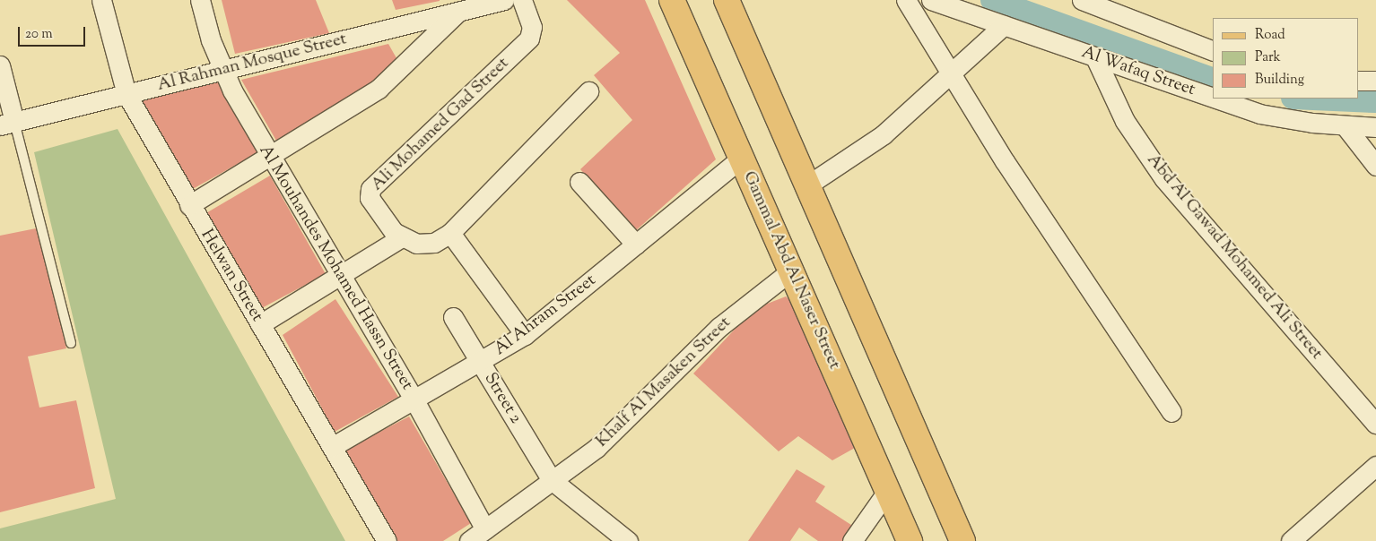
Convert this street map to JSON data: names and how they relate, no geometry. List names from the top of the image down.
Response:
{
  "streets": {
    "main road": ["Gammal Abd Al Naser Street"],
    "street": [
      "Al Rahman Mosque Street",
      "Al Wafaq Street",
      "Ali Mohamed Gad Street",
      "Abd Al Gawad Mohamed Ali Street",
      "Al Mouhandes Mohamed Hassn Street",
      "Helwan Street",
      "Al Ahram Street",
      "Khalf Al Masaken Street",
      "Street 2"
    ]
  },
  "crossings": [
    ["Al Rahman Mosque Street", "Al Mouhandes Mohamed Hassn Street"],
    ["Al Rahman Mosque Street", "Helwan Street"],
    ["Al Wafaq Street", "Abd Al Gawad Mohamed Ali Street"],
    ["Al Mouhandes Mohamed Hassn Street", "Al Ahram Street"],
    ["Al Mouhandes Mohamed Hassn Street", "Khalf Al Masaken Street"],
    ["Gammal Abd Al Naser Street", "Al Ahram Street"],
    ["Gammal Abd Al Naser Street", "Khalf Al Masaken Street"],
    ["Helwan Street", "Al Ahram Street"],
    ["Al Ahram Street", "Street 2"],
    ["Khalf Al Masaken Street", "Street 2"]
  ],
  "legend": ["Road", "Park", "Building"],
  "scale_bar": "20 m"
}
